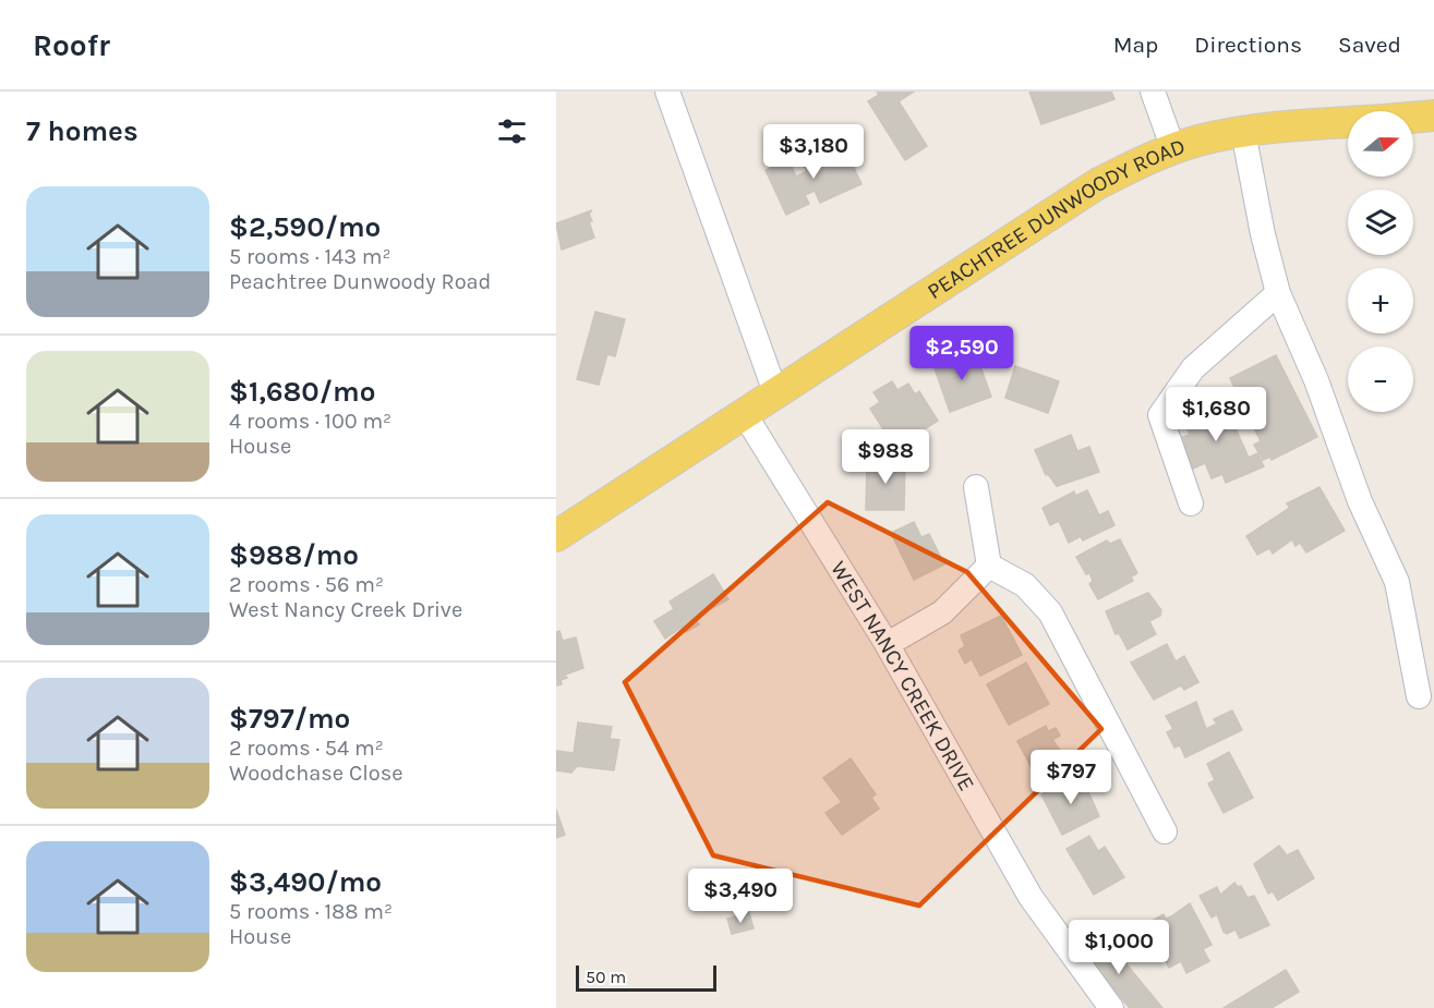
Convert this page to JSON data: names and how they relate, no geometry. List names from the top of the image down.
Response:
{
  "streets": {
    "main road": ["PEACHTREE DUNWOODY ROAD"],
    "street": ["WEST NANCY CREEK DRIVE"]
  },
  "crossings": [
    ["PEACHTREE DUNWOODY ROAD", "WEST NANCY CREEK DRIVE"]
  ],
  "scale_bar": "50 m",
  "north": "right",
  "page": {
    "header": "Roofr",
    "nav": ["Map", "Directions", "Saved"],
    "heading": "7 homes",
    "map_buttons": ["+", "−"],
    "price": [
      "$3,180",
      "$2,590",
      "$1,680",
      "$988",
      "$797",
      "$3,490",
      "$1,000"
    ],
    "list": [
      {
        "name": "$2,590/mo",
        "note": "5 rooms · 143 m² · Peachtree Dunwoody Road"
      },
      {
        "name": "$1,680/mo",
        "note": "4 rooms · 100 m² · House"
      },
      {
        "name": "$988/mo",
        "note": "2 rooms · 56 m² · West Nancy Creek Drive"
      },
      {
        "name": "$797/mo",
        "note": "2 rooms · 54 m² · Woodchase Close"
      },
      {
        "name": "$3,490/mo",
        "note": "5 rooms · 188 m² · House"
      }
    ],
    "scale": "50 m"
  }
}
